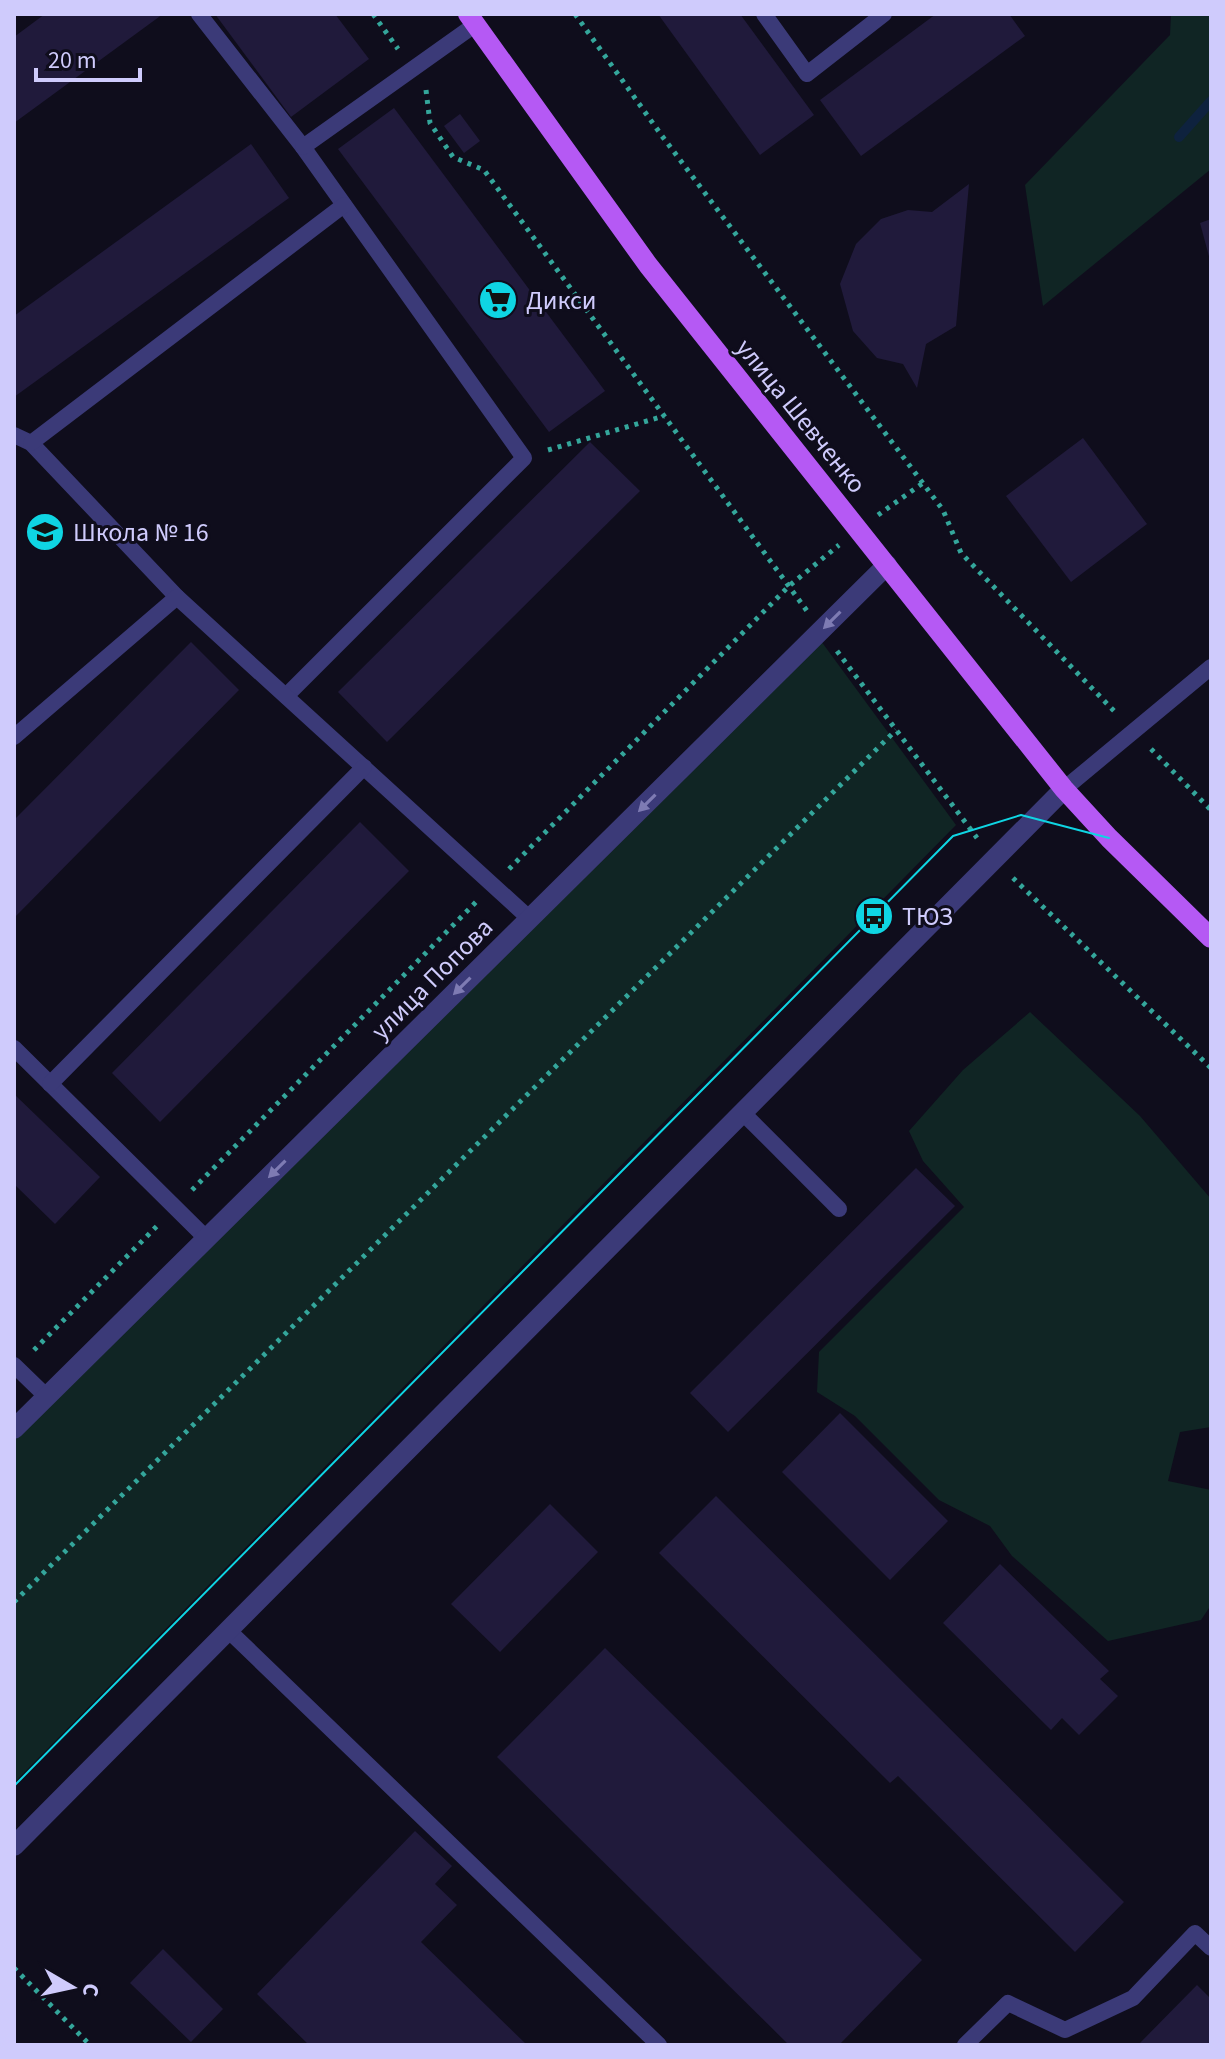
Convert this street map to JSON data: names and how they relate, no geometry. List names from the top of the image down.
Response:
{
  "streets": {
    "main road": ["улица Шевченко"],
    "street": ["улица Попова"]
  },
  "crossings": [
    ["улица Шевченко", "улица Попова"]
  ],
  "one_way": ["улица Попова"],
  "places": {
    "supermarket": ["Дикси"],
    "school or university": ["Школа № 16"],
    "bus stop": ["ТЮЗ"]
  },
  "scale_bar": "20 m",
  "north": "right"
}
